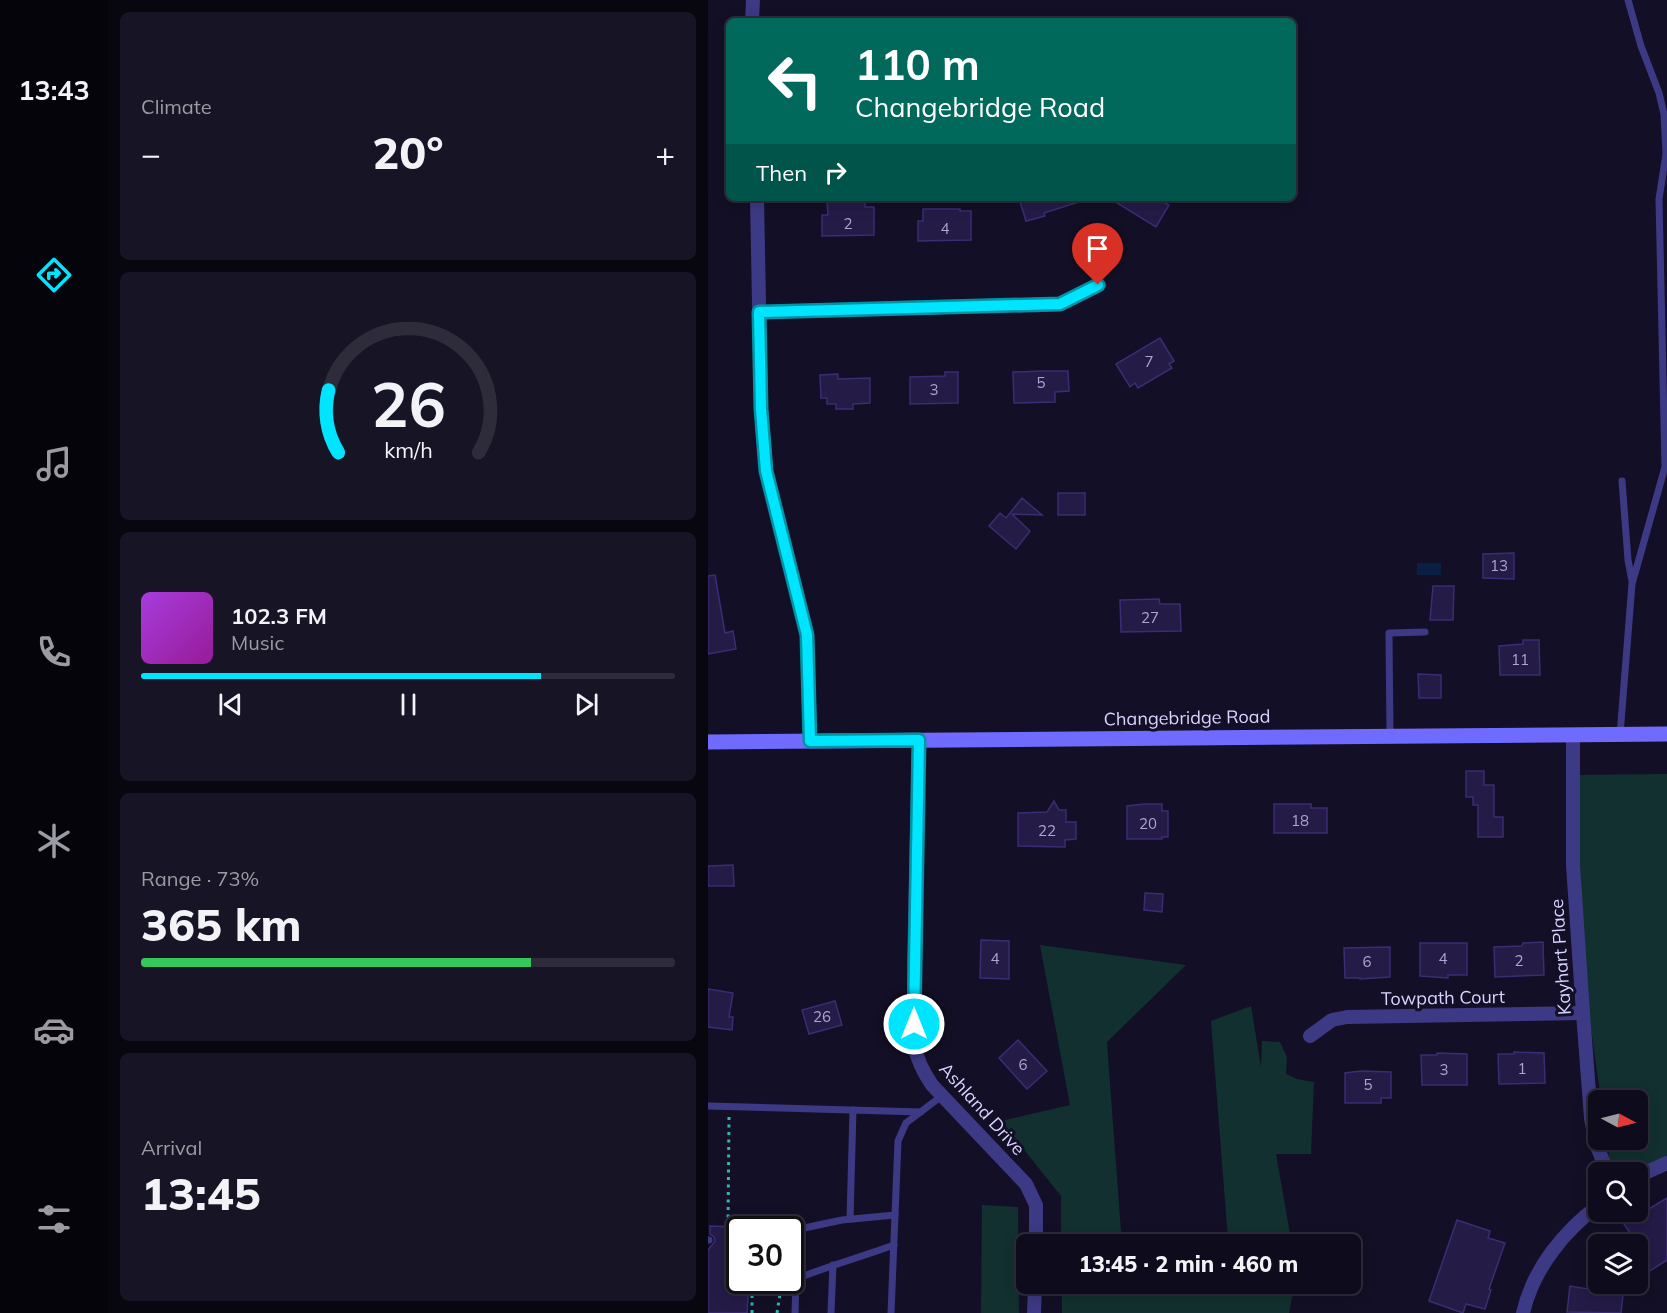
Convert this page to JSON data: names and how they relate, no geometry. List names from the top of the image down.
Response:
{
  "streets": {
    "main road": ["Changebridge Road"],
    "street": ["Kayhart Place", "Towpath Court", "Ashland Drive"]
  },
  "crossings": [
    ["Changebridge Road", "Kayhart Place"],
    ["Changebridge Road", "Ashland Drive"],
    ["Kayhart Place", "Towpath Court"]
  ],
  "house_numbers": [
    "2",
    "4",
    "7",
    "5",
    "3",
    "13",
    "27",
    "11",
    "18",
    "20",
    "22",
    "4",
    "4",
    "2",
    "6",
    "26",
    "6",
    "1",
    "3",
    "5"
  ],
  "north": "right",
  "page": {
    "tabs": "13:43",
    "tile": [
      "Climate",
      ["Range · 73%", "365 km"],
      ["Arrival", "13:45"]
    ],
    "turn": ["110 m", "Changebridge Road"],
    "heat": ["−", "20°", "+"],
    "then": "Then",
    "song": ["102.3 FM", "Music"],
    "limit": "30",
    "trip": "13:45 · 2 min · 460 m",
    "gauge": ["26", "km/h"]
  }
}
